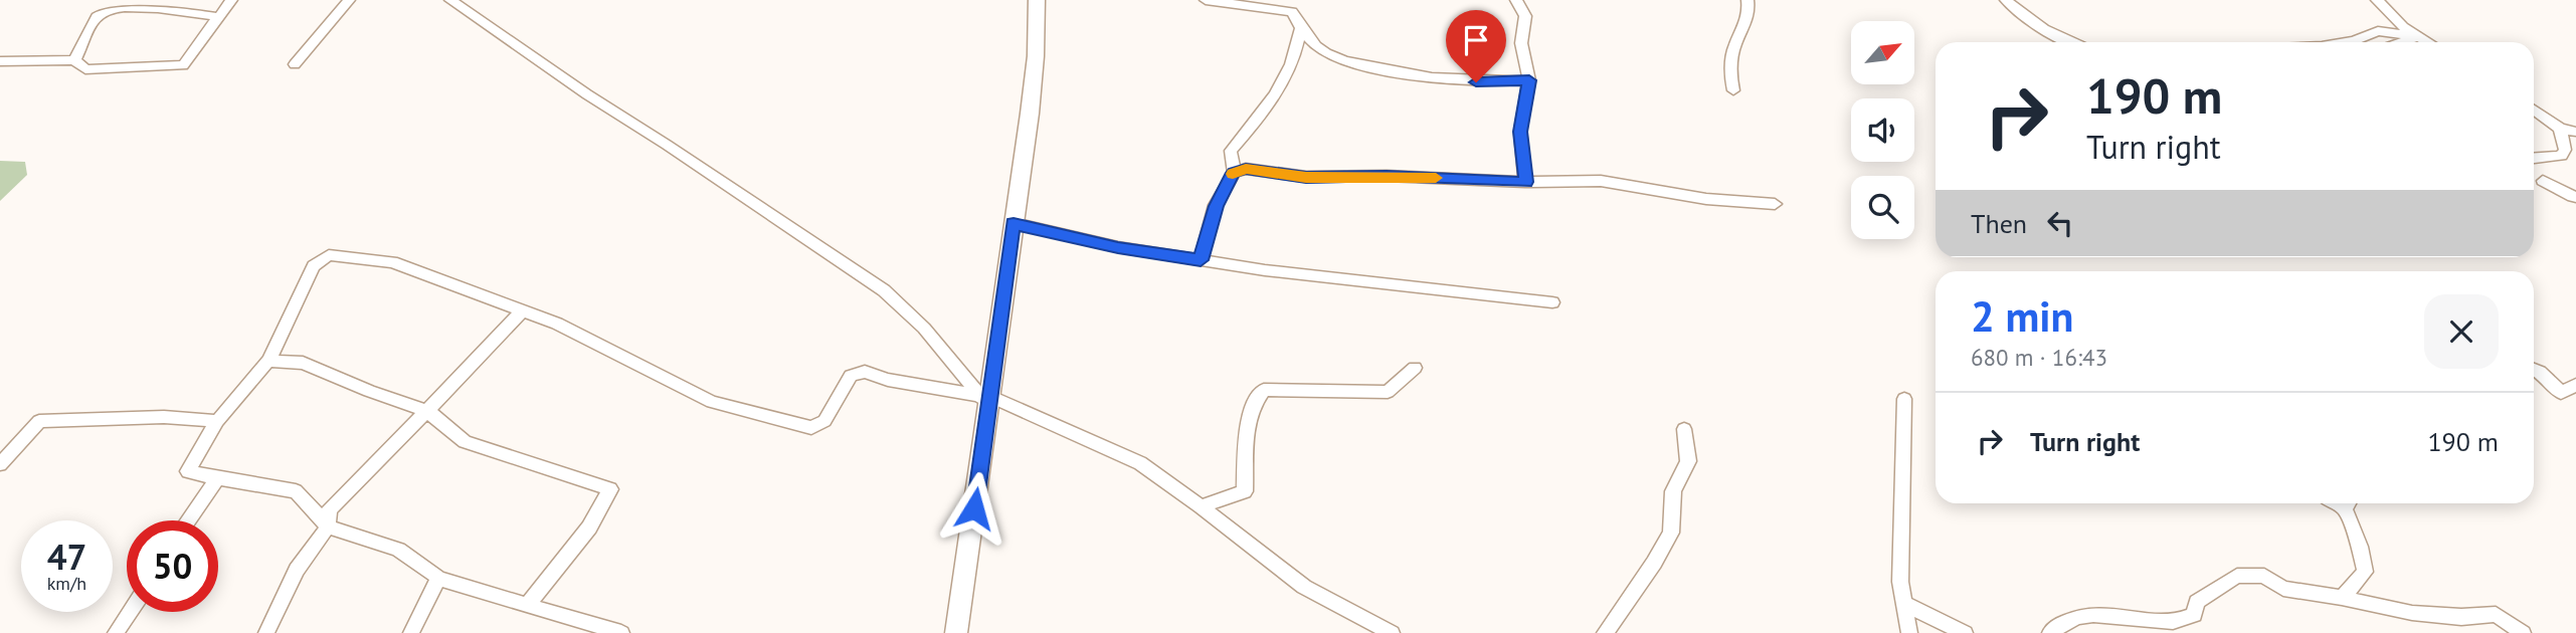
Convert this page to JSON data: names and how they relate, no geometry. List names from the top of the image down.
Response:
{
  "north": "top right",
  "page": {
    "turn": ["190 m", "Turn right"],
    "then": "Then",
    "heading": ["2 min", "680 m · 16:43"],
    "list": [
      {
        "name": "Turn right",
        "value": "190 m"
      }
    ],
    "speed": "47 km/h",
    "limit": "50"
  }
}
